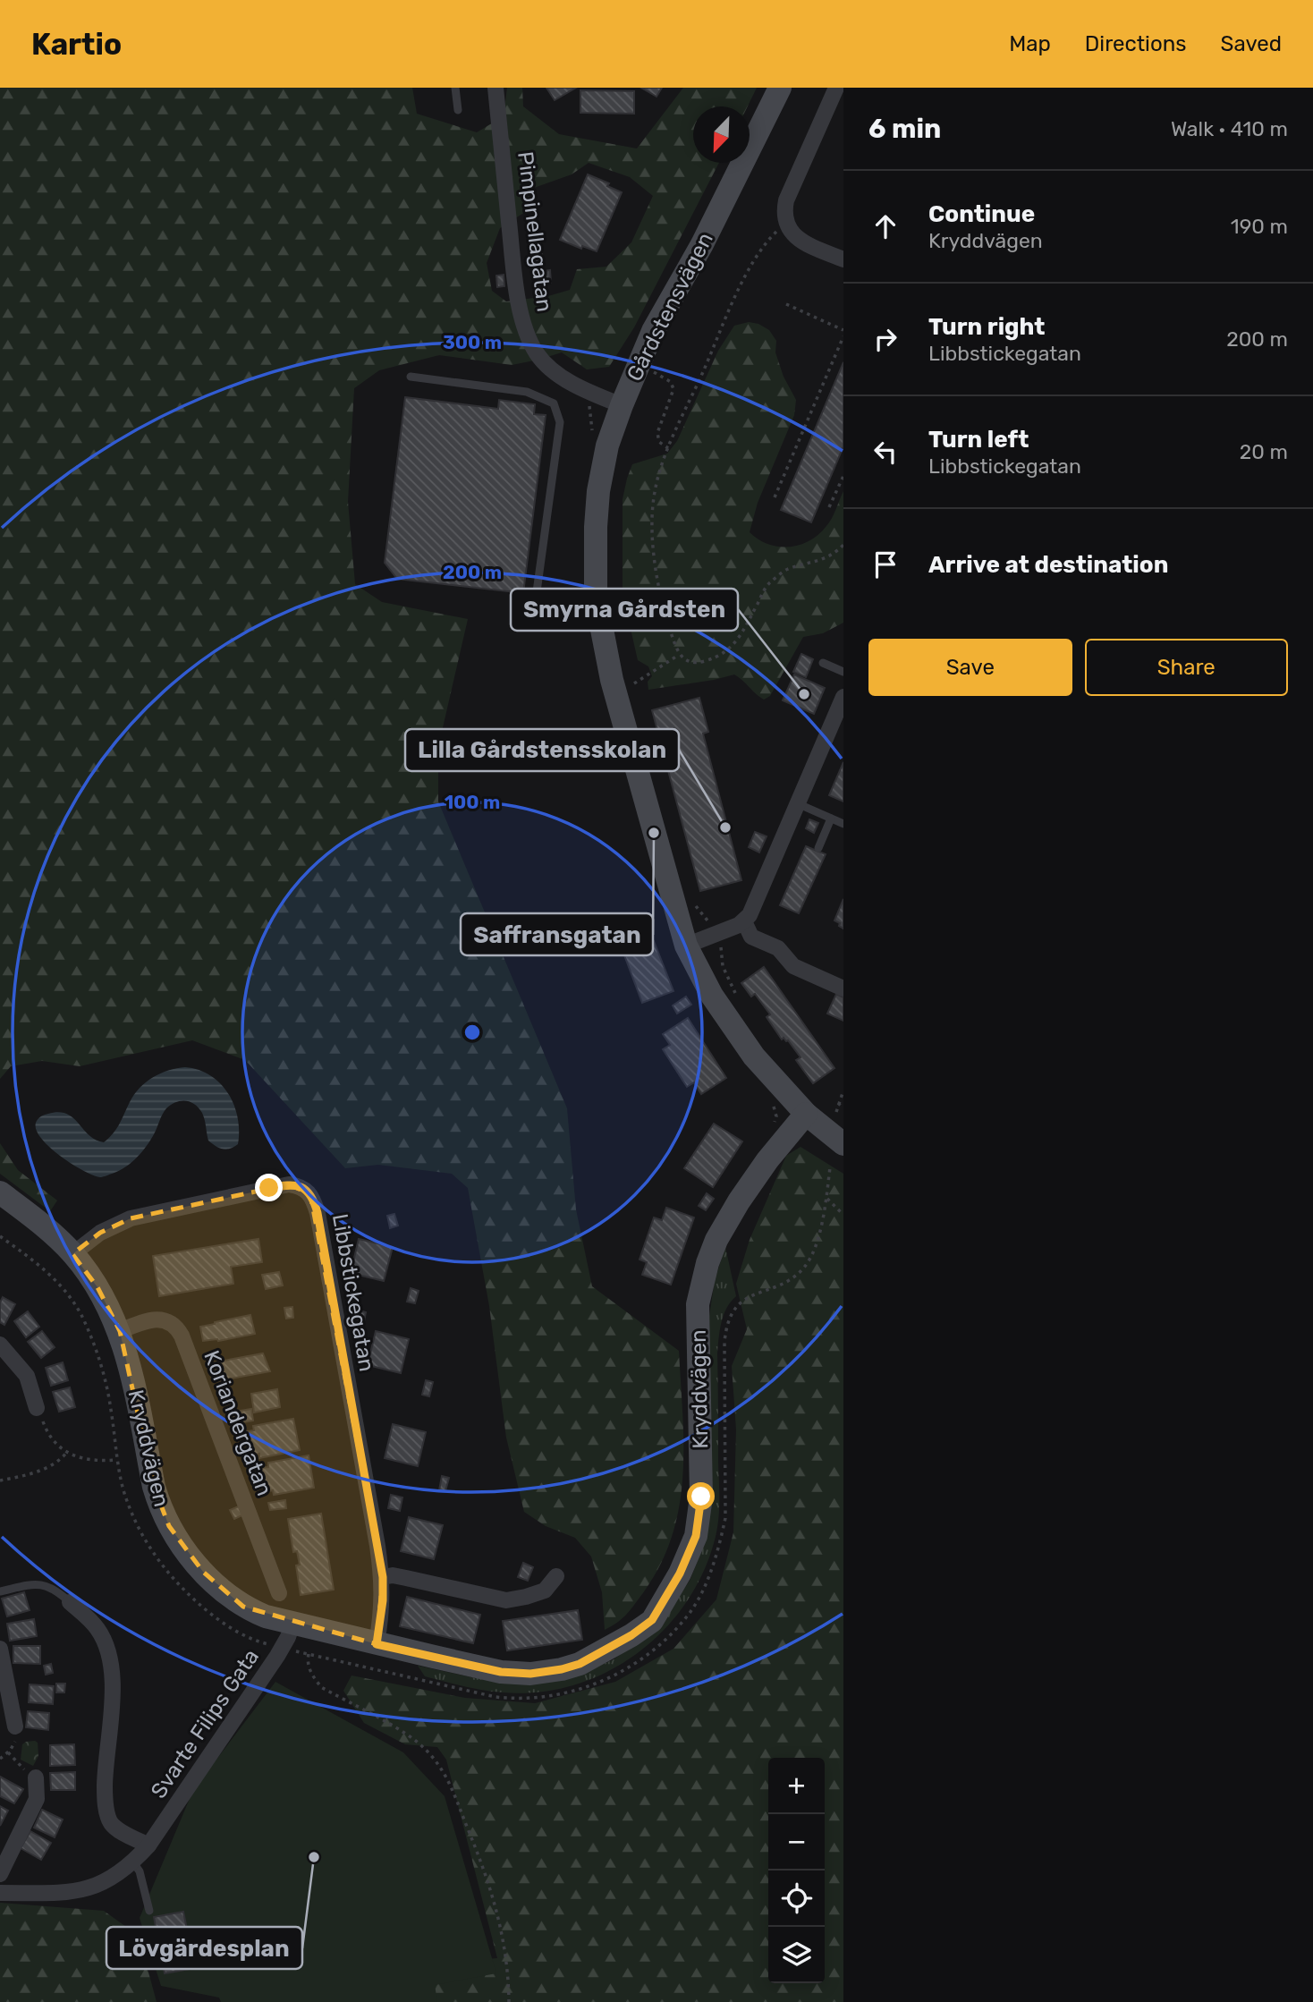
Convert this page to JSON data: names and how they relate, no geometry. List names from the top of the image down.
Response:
{
  "streets": {
    "street": [
      "Pimpinellagatan",
      "Gårdstensvägen",
      "Libbstickegatan",
      "Kryddvägen",
      "Koriandergatan",
      "Svarte Filips Gata"
    ]
  },
  "crossings": [
    ["Pimpinellagatan", "Gårdstensvägen"],
    ["Gårdstensvägen", "Kryddvägen"],
    ["Libbstickegatan", "Kryddvägen"],
    ["Kryddvägen", "Koriandergatan"],
    ["Kryddvägen", "Svarte Filips Gata"]
  ],
  "places": [
    "Smyrna Gårdsten",
    "Lilla Gårdstensskolan",
    "Saffransgatan",
    "Lövgärdesplan"
  ],
  "north": "bottom left",
  "page": {
    "header": "Kartio",
    "nav": ["Map", "Directions", "Saved"],
    "heading": ["6 min", "Walk · 410 m"],
    "list": [
      ["Continue", "Kryddvägen", "190 m"],
      ["Turn right", "Libbstickegatan", "200 m"],
      ["Turn left", "Libbstickegatan", "20 m"],
      "Arrive at destination"
    ],
    "buttons": ["Save", "Share"],
    "map_buttons": ["+", "−"]
  },
  "rings": ["300 m", "200 m", "100 m"]
}
